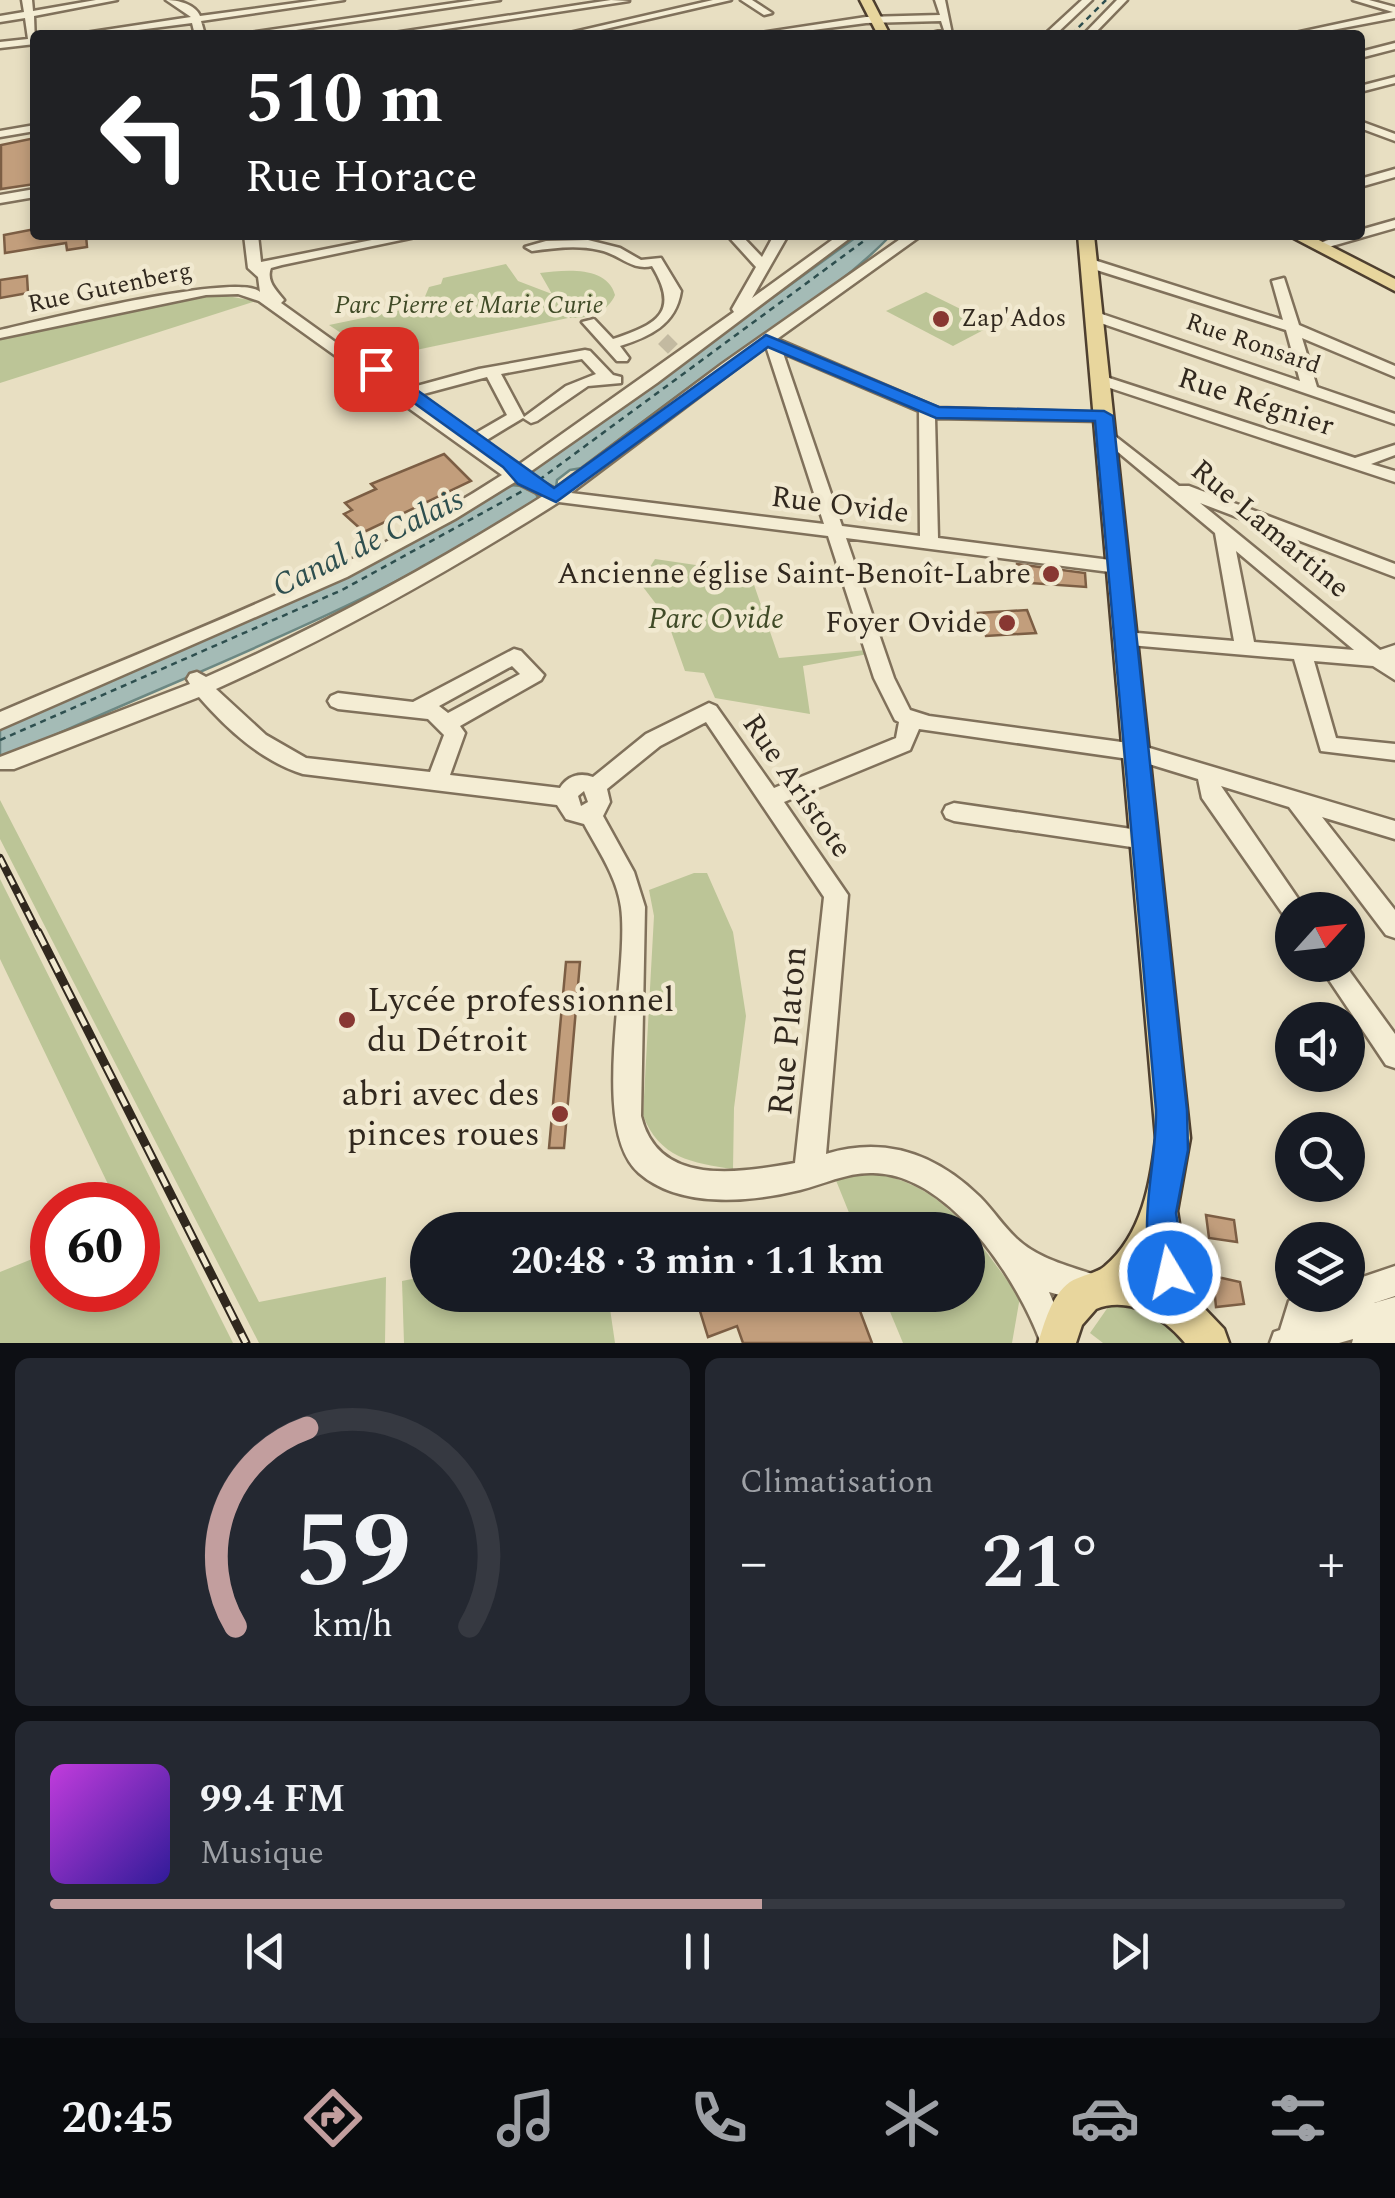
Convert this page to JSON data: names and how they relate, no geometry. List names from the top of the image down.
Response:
{
  "streets": {
    "street": [
      "Rue Gutenberg",
      "Rue Ronsard",
      "Rue Régnier",
      "Rue Ovide",
      "Rue Lamartine",
      "Rue Aristote",
      "Rue Platon"
    ]
  },
  "crossings": [
    ["Rue Aristote", "Rue Platon"]
  ],
  "water": ["Canal de Calais"],
  "parks": ["Parc Pierre et Marie Curie", "Parc Ovide"],
  "places": [
    "Zap'Ados",
    "Ancienne église Saint-Benoît-Labre",
    "Foyer Ovide",
    "Lycée professionnel du Détroit",
    "abri avec des pinces roues"
  ],
  "north": "top right",
  "page": {
    "turn": ["510 m", "Rue Horace"],
    "limit": "60",
    "trip": "20:48 · 3 min · 1.1 km",
    "tile": "Climatisation",
    "heat": ["−", "21°", "+"],
    "song": ["99.4 FM", "Musique"],
    "tabs": "20:45",
    "gauge": ["59", "km/h"]
  }
}
